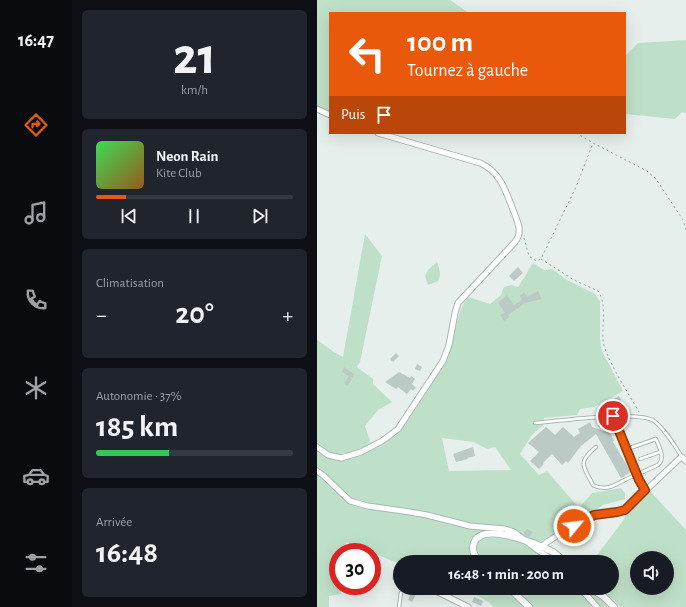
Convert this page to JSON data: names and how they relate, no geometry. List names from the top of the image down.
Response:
{
  "page": {
    "tabs": "16:47",
    "tile": [
      ["21", "km/h"],
      "Climatisation",
      ["Autonomie · 37%", "185 km"],
      ["Arrivée", "16:48"]
    ],
    "turn": ["100 m", "Tournez à gauche"],
    "then": "Puis",
    "song": ["Neon Rain", "Kite Club"],
    "heat": ["−", "20°", "+"],
    "limit": "30",
    "trip": "16:48 · 1 min · 200 m"
  }
}
